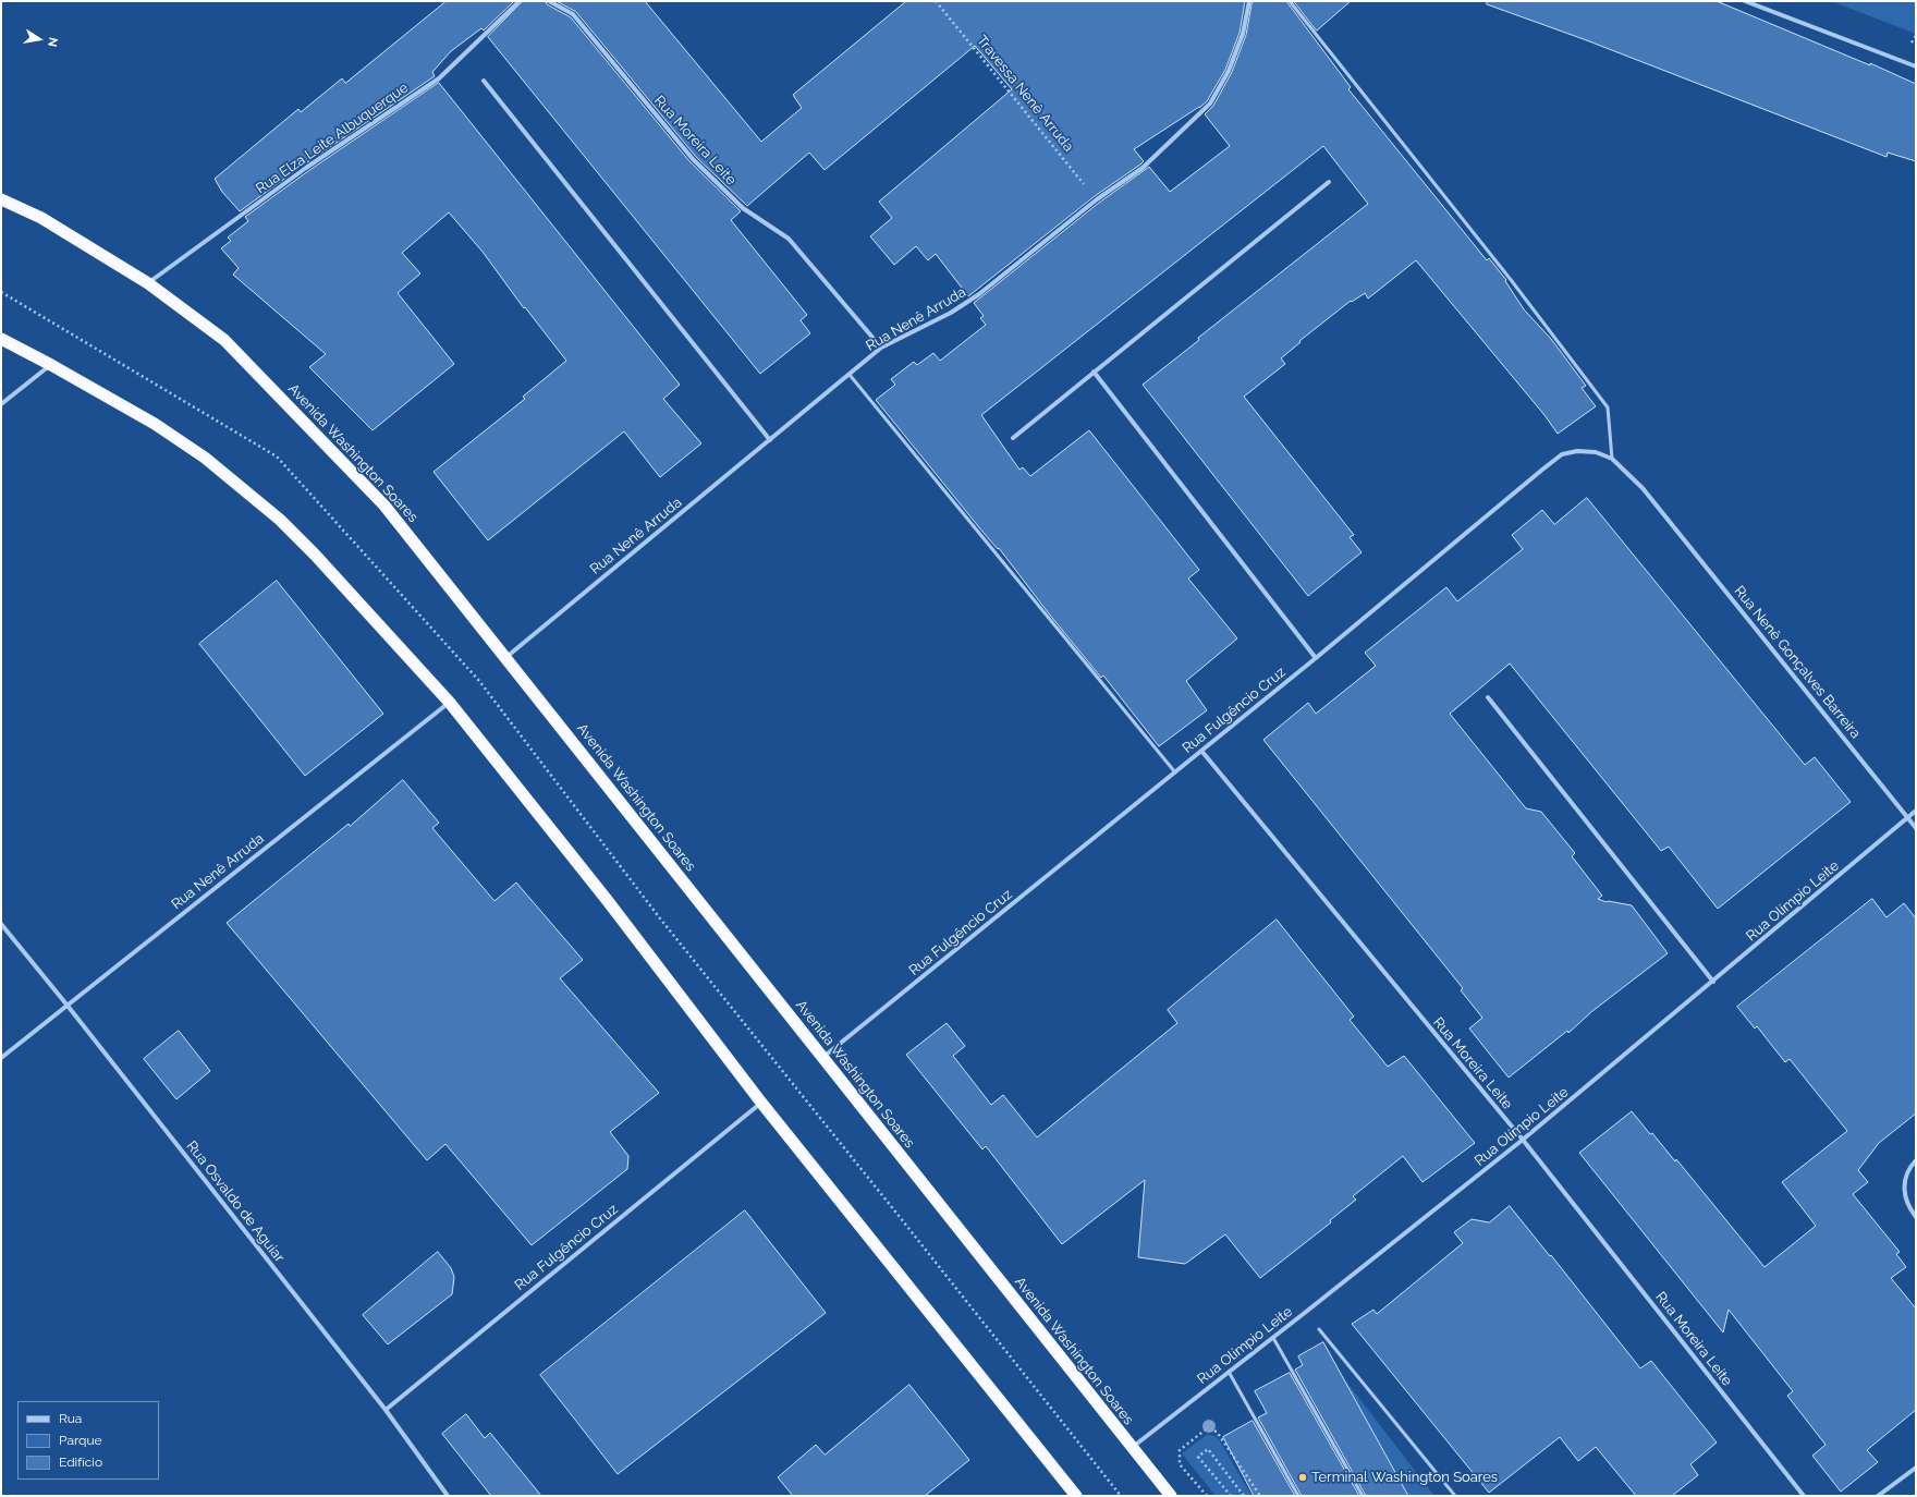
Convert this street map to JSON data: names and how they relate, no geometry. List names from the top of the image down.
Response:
{
  "streets": {
    "highway": ["Avenida Washington Soares"],
    "street": [
      "Rua Elza Leite Albuquerque",
      "Rua Moreira Leite",
      "Rua Nenê Arruda",
      "Rua Nenê Gonçalves Barreira",
      "Rua Fulgêncio Cruz",
      "Rua Olímpio Leite",
      "Rua Osvaldo de Aguiar"
    ],
    "path": ["Travessa Nenê Arruda"]
  },
  "crossings": [
    ["Travessa Nenê Arruda", "Rua Nenê Arruda"],
    ["Rua Elza Leite Albuquerque", "Avenida Washington Soares"],
    ["Rua Moreira Leite", "Rua Nenê Arruda"],
    ["Rua Moreira Leite", "Rua Fulgêncio Cruz"],
    ["Rua Moreira Leite", "Rua Olímpio Leite"],
    ["Rua Nenê Arruda", "Avenida Washington Soares"],
    ["Rua Nenê Arruda", "Rua Osvaldo de Aguiar"],
    ["Avenida Washington Soares", "Rua Fulgêncio Cruz"],
    ["Avenida Washington Soares", "Rua Olímpio Leite"],
    ["Rua Nenê Gonçalves Barreira", "Rua Fulgêncio Cruz"],
    ["Rua Nenê Gonçalves Barreira", "Rua Olímpio Leite"],
    ["Rua Fulgêncio Cruz", "Rua Osvaldo de Aguiar"]
  ],
  "places": ["Terminal Washington Soares"],
  "legend": ["Rua", "Parque", "Edifício"],
  "north": "right"
}
